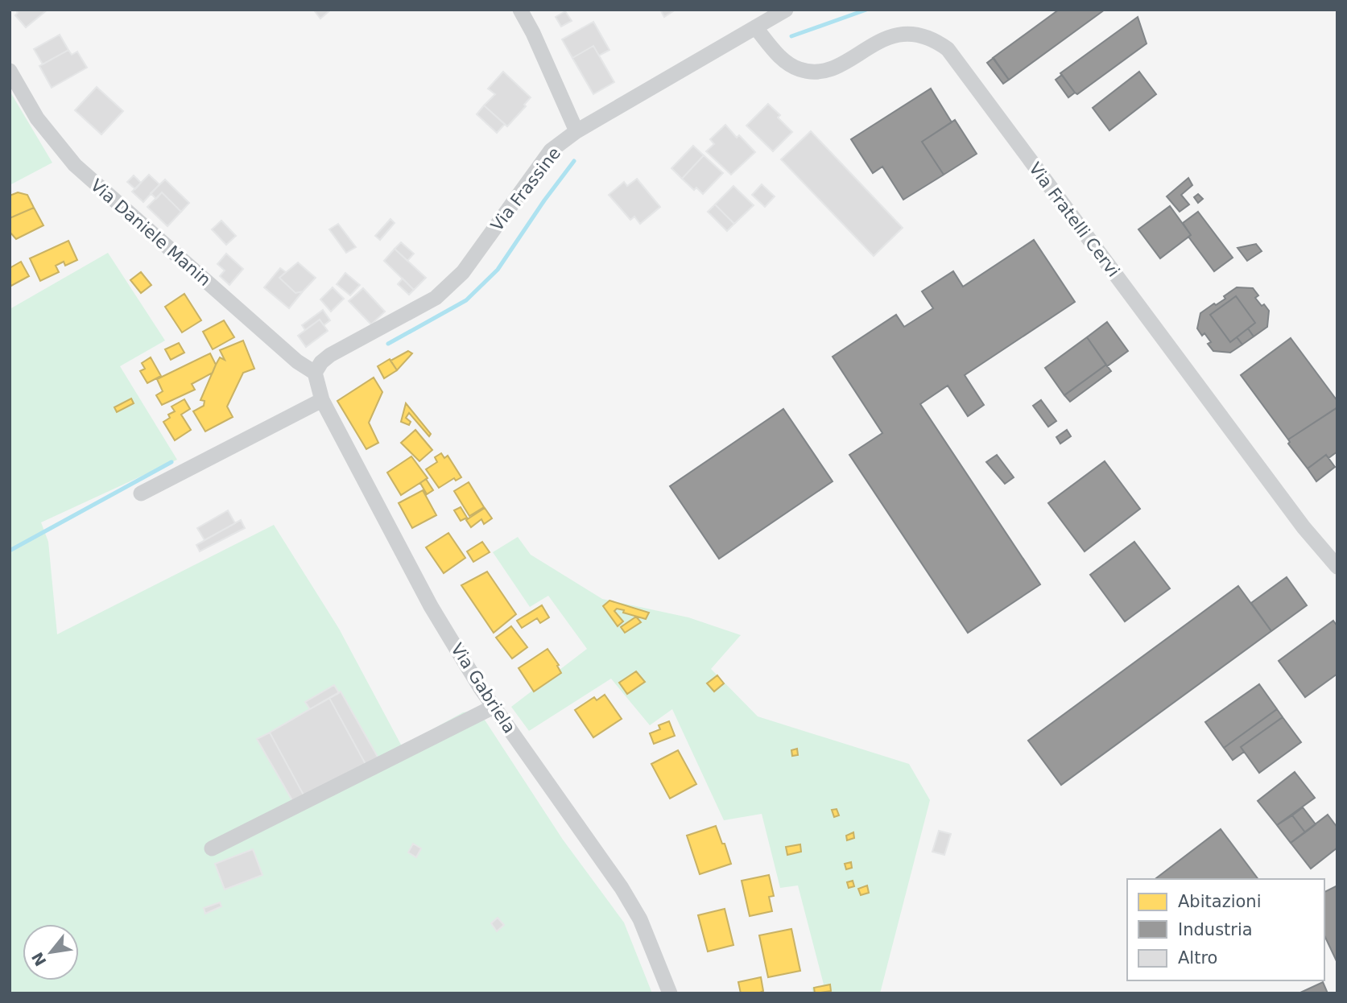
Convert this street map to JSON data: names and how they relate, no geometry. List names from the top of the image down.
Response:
{
  "streets": {
    "street": [
      "Via Frassine",
      "Via Fratelli Cervi",
      "Via Daniele Manin",
      "Via Gabriela"
    ]
  },
  "crossings": [
    ["Via Frassine", "Via Fratelli Cervi"],
    ["Via Frassine", "Via Daniele Manin"],
    ["Via Frassine", "Via Gabriela"],
    ["Via Daniele Manin", "Via Gabriela"]
  ],
  "legend": ["Abitazioni", "Industria", "Altro"],
  "north": "bottom left"
}
